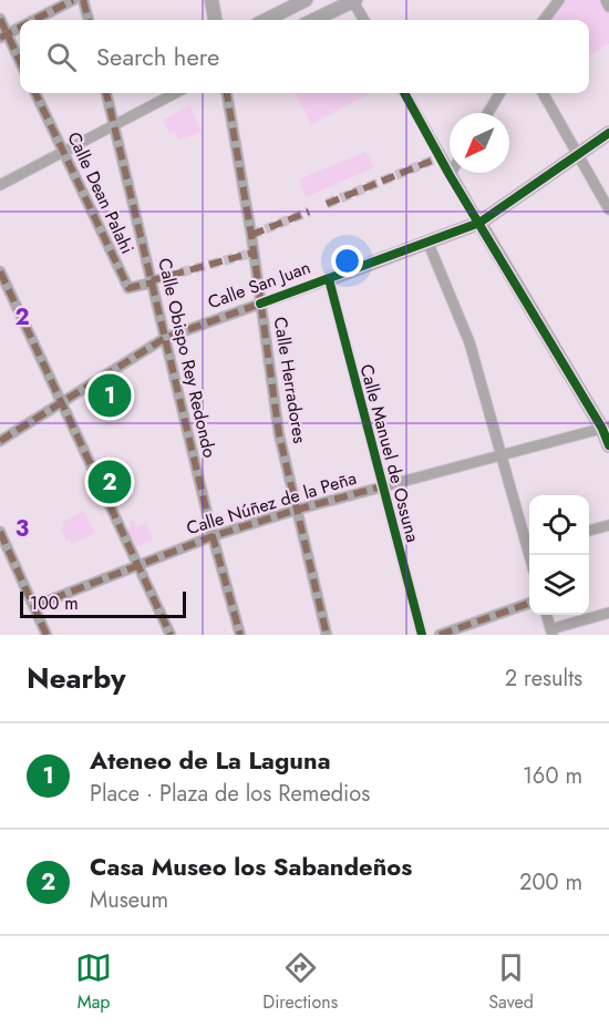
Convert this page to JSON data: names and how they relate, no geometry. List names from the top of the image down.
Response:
{
  "streets": {
    "street": [
      "Calle Dean Palahi",
      "Calle San Juan",
      "Calle Obispo Rey Redondo",
      "Calle Herradores",
      "Calle Manuel de Ossuna",
      "Calle Núñez de la Peña"
    ]
  },
  "crossings": [
    ["Calle Dean Palahi", "Calle Obispo Rey Redondo"],
    ["Calle San Juan", "Calle Obispo Rey Redondo"],
    ["Calle San Juan", "Calle Herradores"],
    ["Calle San Juan", "Calle Manuel de Ossuna"],
    ["Calle Obispo Rey Redondo", "Calle Núñez de la Peña"],
    ["Calle Herradores", "Calle Núñez de la Peña"],
    ["Calle Manuel de Ossuna", "Calle Núñez de la Peña"]
  ],
  "scale_bar": "100 m",
  "north": "bottom left",
  "page": {
    "search": "Search here",
    "pins": ["1", "2"],
    "scale": "100 m",
    "heading": ["Nearby", "2 results"],
    "list": [
      {
        "mark": "1",
        "name": "Ateneo de La Laguna",
        "note": "Place · Plaza de los Remedios",
        "value": "160 m"
      },
      {
        "mark": "2",
        "name": "Casa Museo los Sabandeños",
        "note": "Museum",
        "value": "200 m"
      }
    ],
    "nav": ["Map", "Directions", "Saved"]
  },
  "grid": {
    "rows": ["2", "3"]
  }
}
